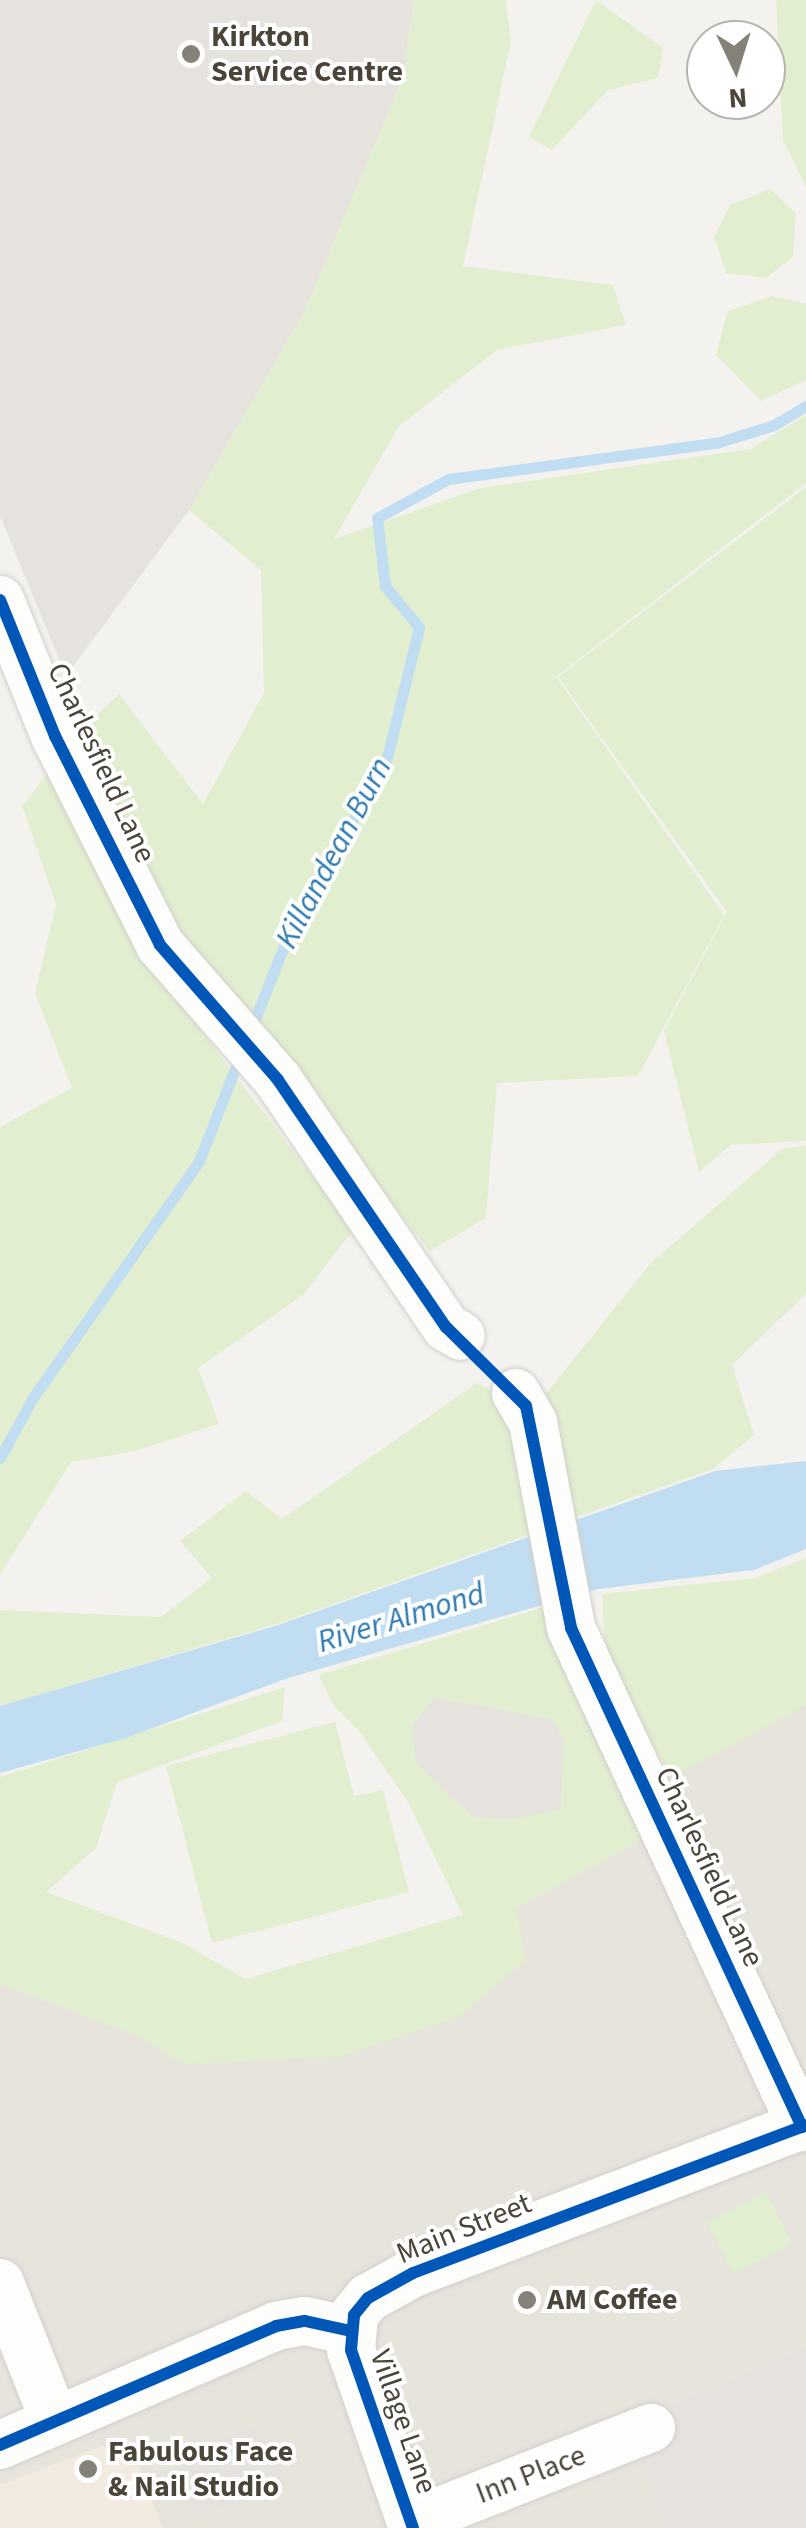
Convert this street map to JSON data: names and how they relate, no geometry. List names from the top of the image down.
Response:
{
  "streets": {
    "street": [
      "Charlesfield Lane",
      "Main Street",
      "Village Lane",
      "Inn Place"
    ]
  },
  "crossings": [
    ["Charlesfield Lane", "Main Street"],
    ["Main Street", "Village Lane"],
    ["Village Lane", "Inn Place"]
  ],
  "water": ["Killandean Burn", "River Almond"],
  "places": ["Kirkton Service Centre", "AM Coffee", "Fabulous Face & Nail Studio"],
  "north": "bottom"
}
